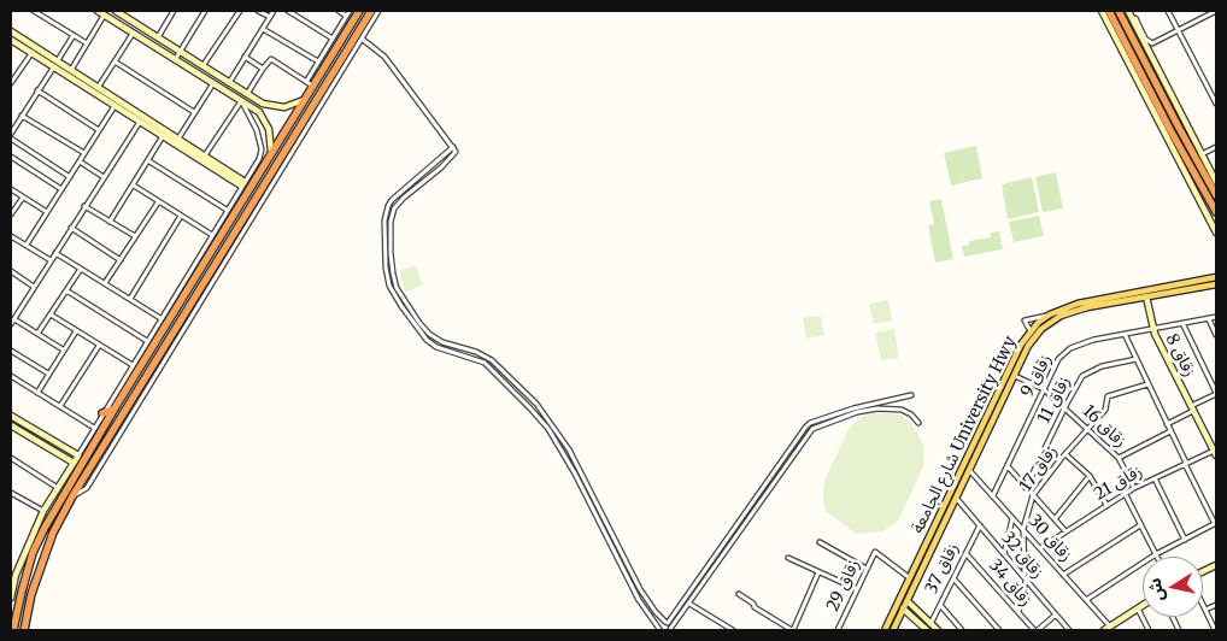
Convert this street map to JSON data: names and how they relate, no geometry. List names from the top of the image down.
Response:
{
  "streets": {
    "main road": ["شارع الجامعة University Hwy"],
    "street": [
      "زقاق 8",
      "زقاق 9",
      "زقاق 11",
      "زقاق 16",
      "زقاق 17",
      "زقاق 21",
      "زقاق 30",
      "زقاق 32",
      "زقاق 37",
      "زقاق 34",
      "زقاق 29"
    ]
  },
  "crossings": [
    ["زقاق 8", "زقاق 9"],
    ["زقاق 8", "شارع الجامعة University Hwy"],
    ["زقاق 8", "زقاق 21"],
    ["زقاق 9", "زقاق 16"],
    ["زقاق 9", "زقاق 30"],
    ["زقاق 11", "زقاق 16"],
    ["زقاق 16", "شارع الجامعة University Hwy"],
    ["زقاق 16", "زقاق 17"],
    ["زقاق 16", "زقاق 21"],
    ["شارع الجامعة University Hwy", "زقاق 30"],
    ["شارع الجامعة University Hwy", "زقاق 32"],
    ["شارع الجامعة University Hwy", "زقاق 29"],
    ["زقاق 17", "زقاق 30"],
    ["زقاق 17", "زقاق 32"],
    ["زقاق 17", "زقاق 34"],
    ["زقاق 21", "زقاق 30"],
    ["زقاق 32", "زقاق 37"],
    ["زقاق 37", "زقاق 34"]
  ],
  "north": "left"
}
